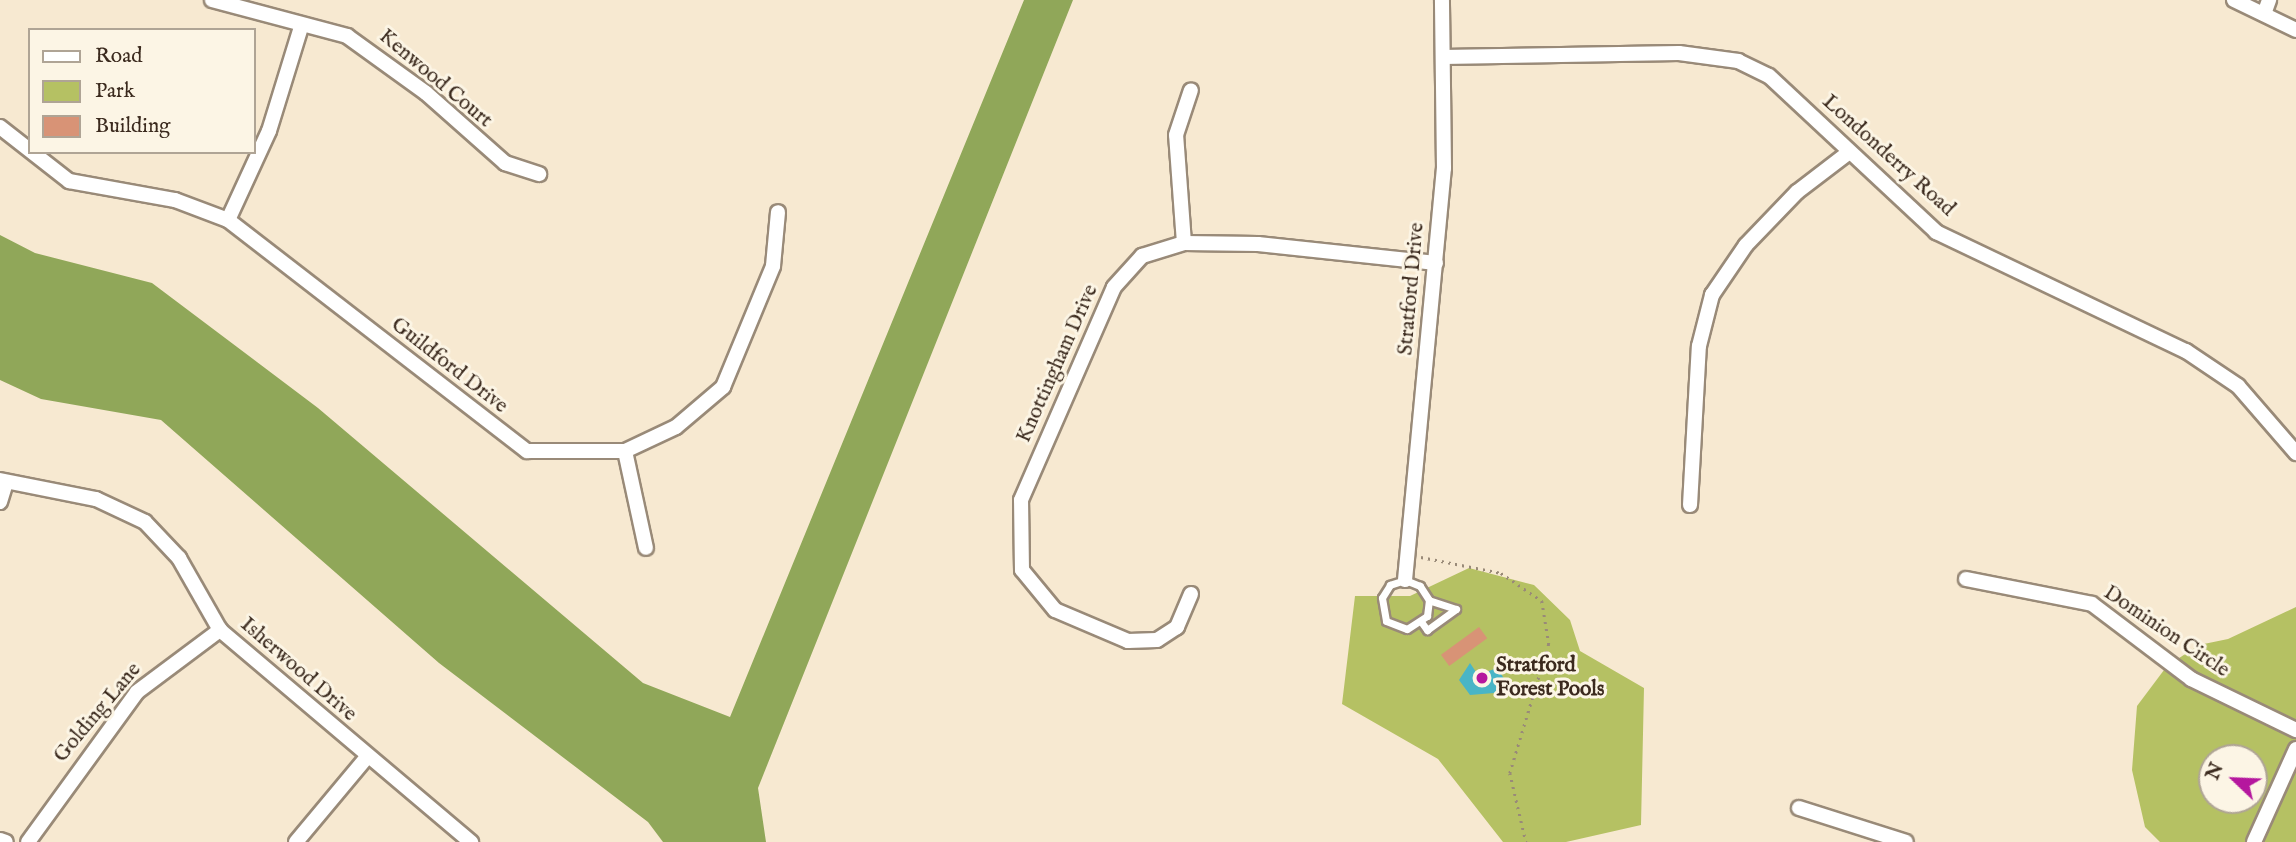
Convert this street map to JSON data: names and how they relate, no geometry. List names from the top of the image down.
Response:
{
  "streets": {
    "street": [
      "Kenwood Court",
      "Londonderry Road",
      "Stratford Drive",
      "Knottingham Drive",
      "Guildford Drive",
      "Dominion Circle",
      "Isherwood Drive",
      "Golding Lane"
    ]
  },
  "crossings": [
    ["Londonderry Road", "Stratford Drive"],
    ["Stratford Drive", "Knottingham Drive"],
    ["Isherwood Drive", "Golding Lane"]
  ],
  "places": ["Stratford Forest Pools"],
  "legend": ["Road", "Park", "Building"],
  "north": "top left"
}
